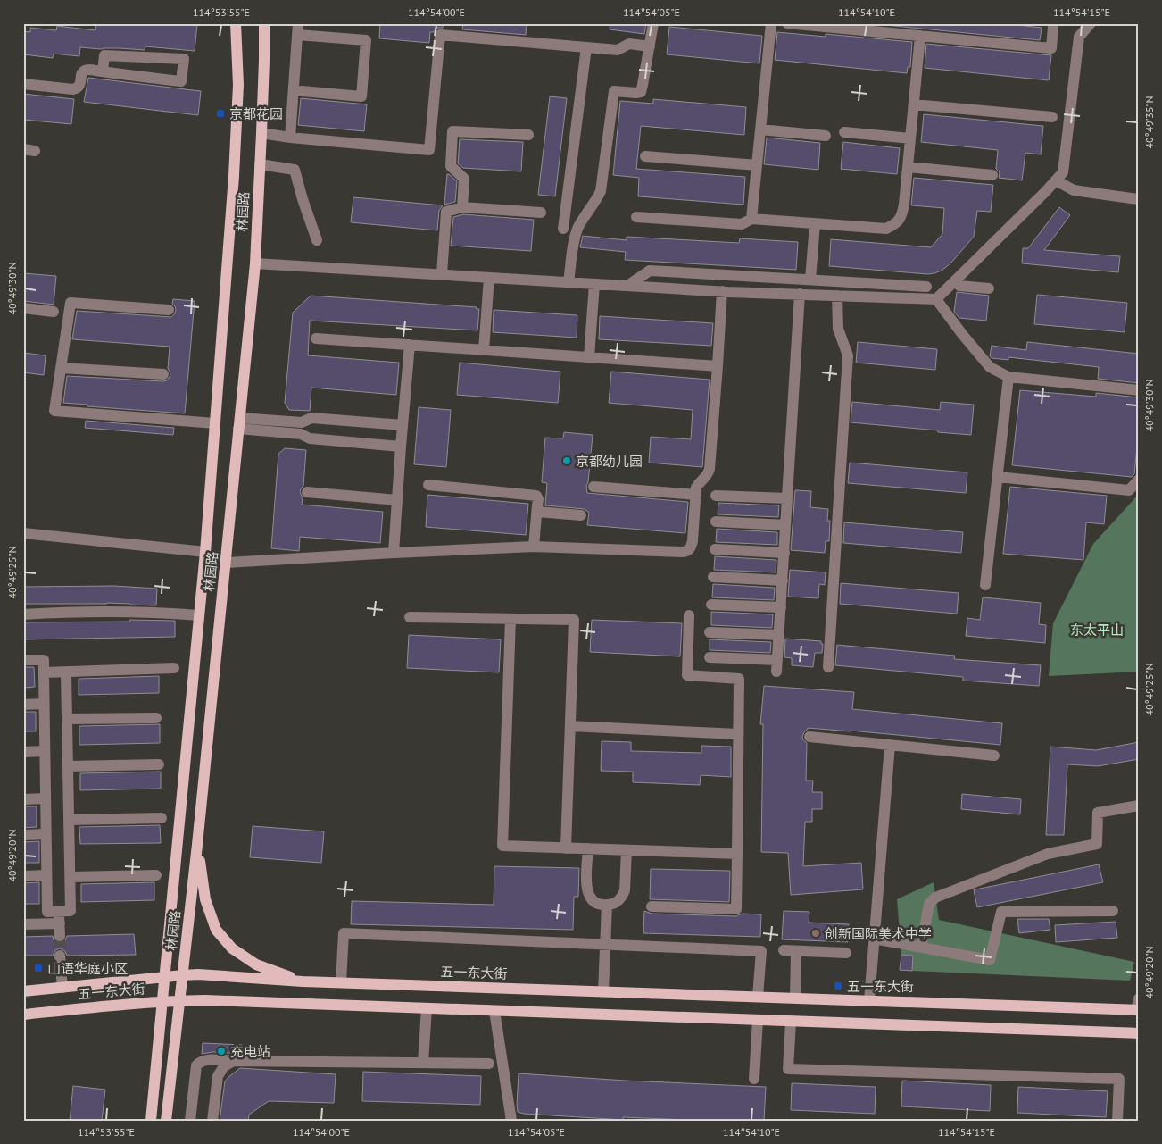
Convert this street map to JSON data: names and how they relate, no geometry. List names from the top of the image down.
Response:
{
  "streets": {
    "main road": ["林园路", "五一东大街"]
  },
  "crossings": [
    ["林园路", "五一东大街"]
  ],
  "parks": ["东太平山"],
  "places": {
    "transit": ["京都花园", "山语华庭小区", "五一东大街"],
    "other": ["京都幼儿园", "创新国际美术中学", "充电站"]
  },
  "coordinates": [
    "114°53'55\"E",
    "114°54'00\"E",
    "114°54'05\"E",
    "114°54'10\"E",
    "114°54'15\"E",
    "40°49'35\"N",
    "40°49'30\"N",
    "40°49'25\"N",
    "40°49'20\"N"
  ]
}
